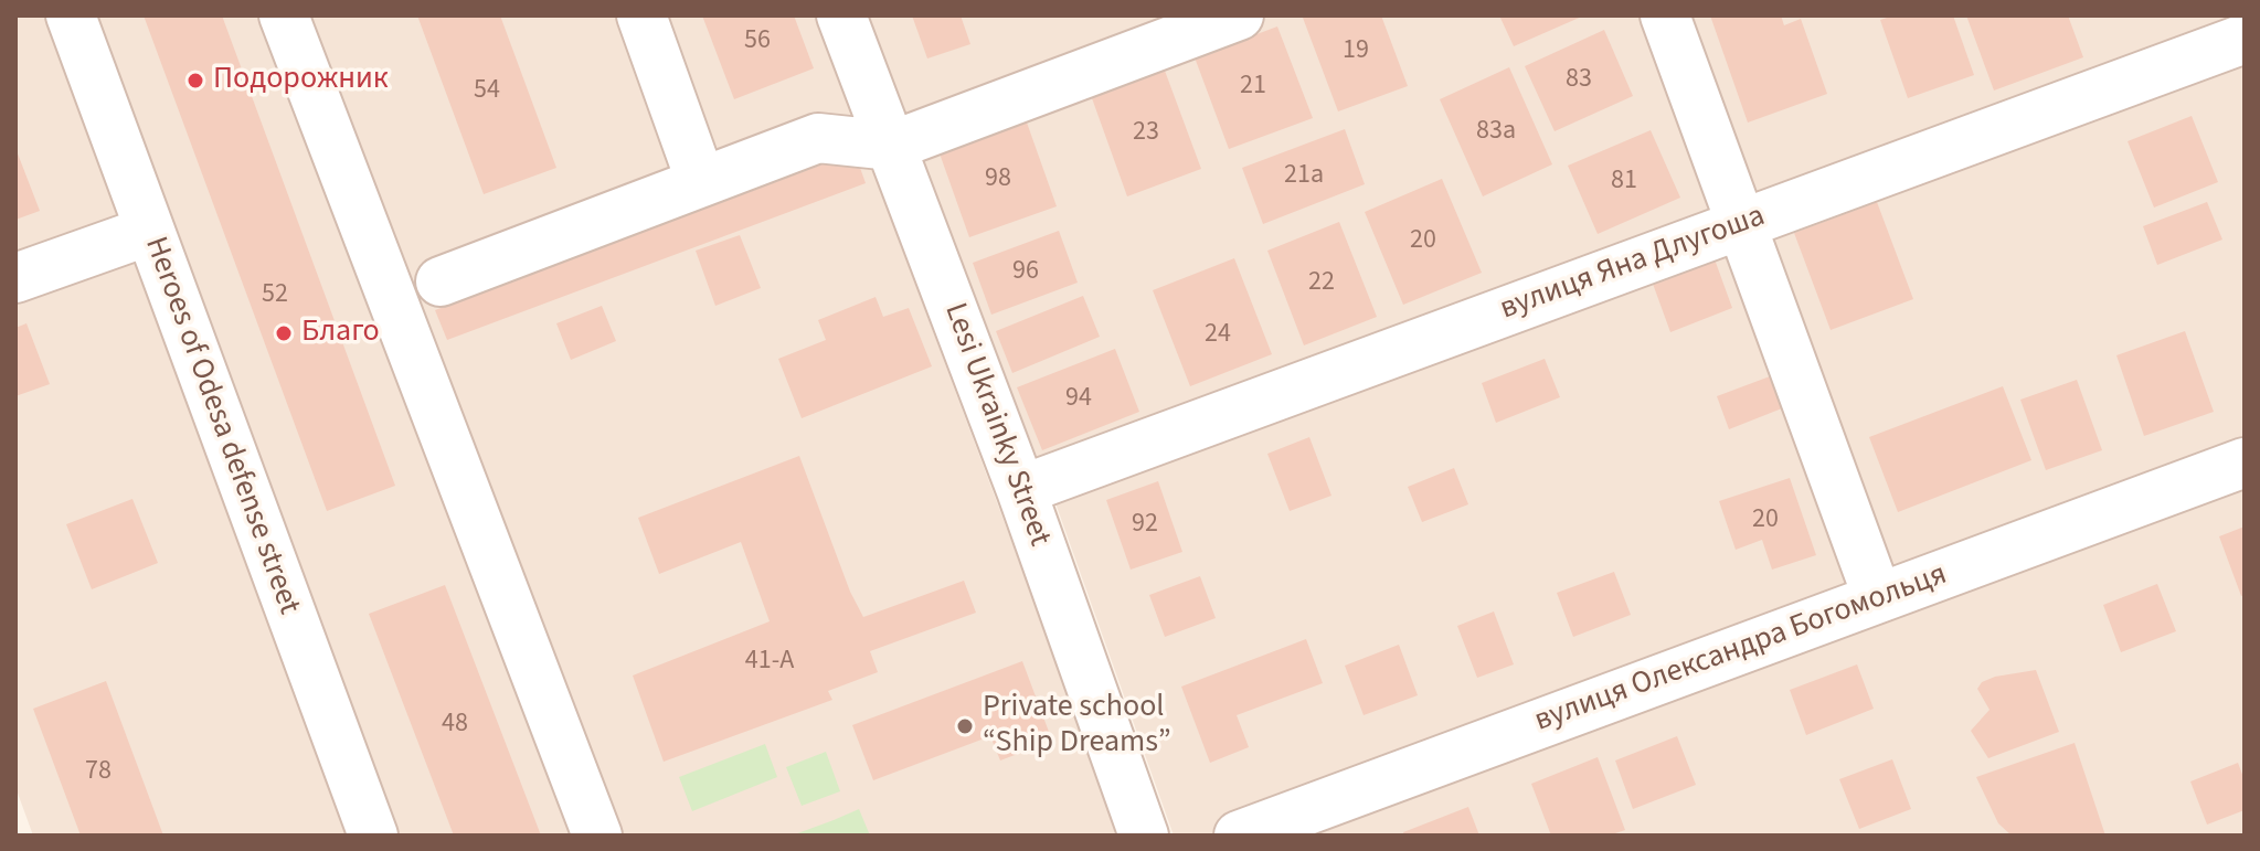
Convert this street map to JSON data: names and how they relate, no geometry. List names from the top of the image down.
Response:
{
  "streets": {
    "street": [
      "вулиця Яна Длугоша",
      "Lesi Ukrainky Street",
      "Heroes of Odesa defense street",
      "вулиця Олександра Богомольця"
    ]
  },
  "crossings": [
    ["вулиця Яна Длугоша", "Lesi Ukrainky Street"]
  ],
  "places": ["Подорожник", "Благо", "Private school “Ship Dreams”"],
  "house_numbers": [
    "56",
    "19",
    "83",
    "21",
    "54",
    "83а",
    "23",
    "21а",
    "98",
    "81",
    "20",
    "96",
    "22",
    "52",
    "24",
    "94",
    "20",
    "92",
    "41-А",
    "48",
    "78"
  ]
}
